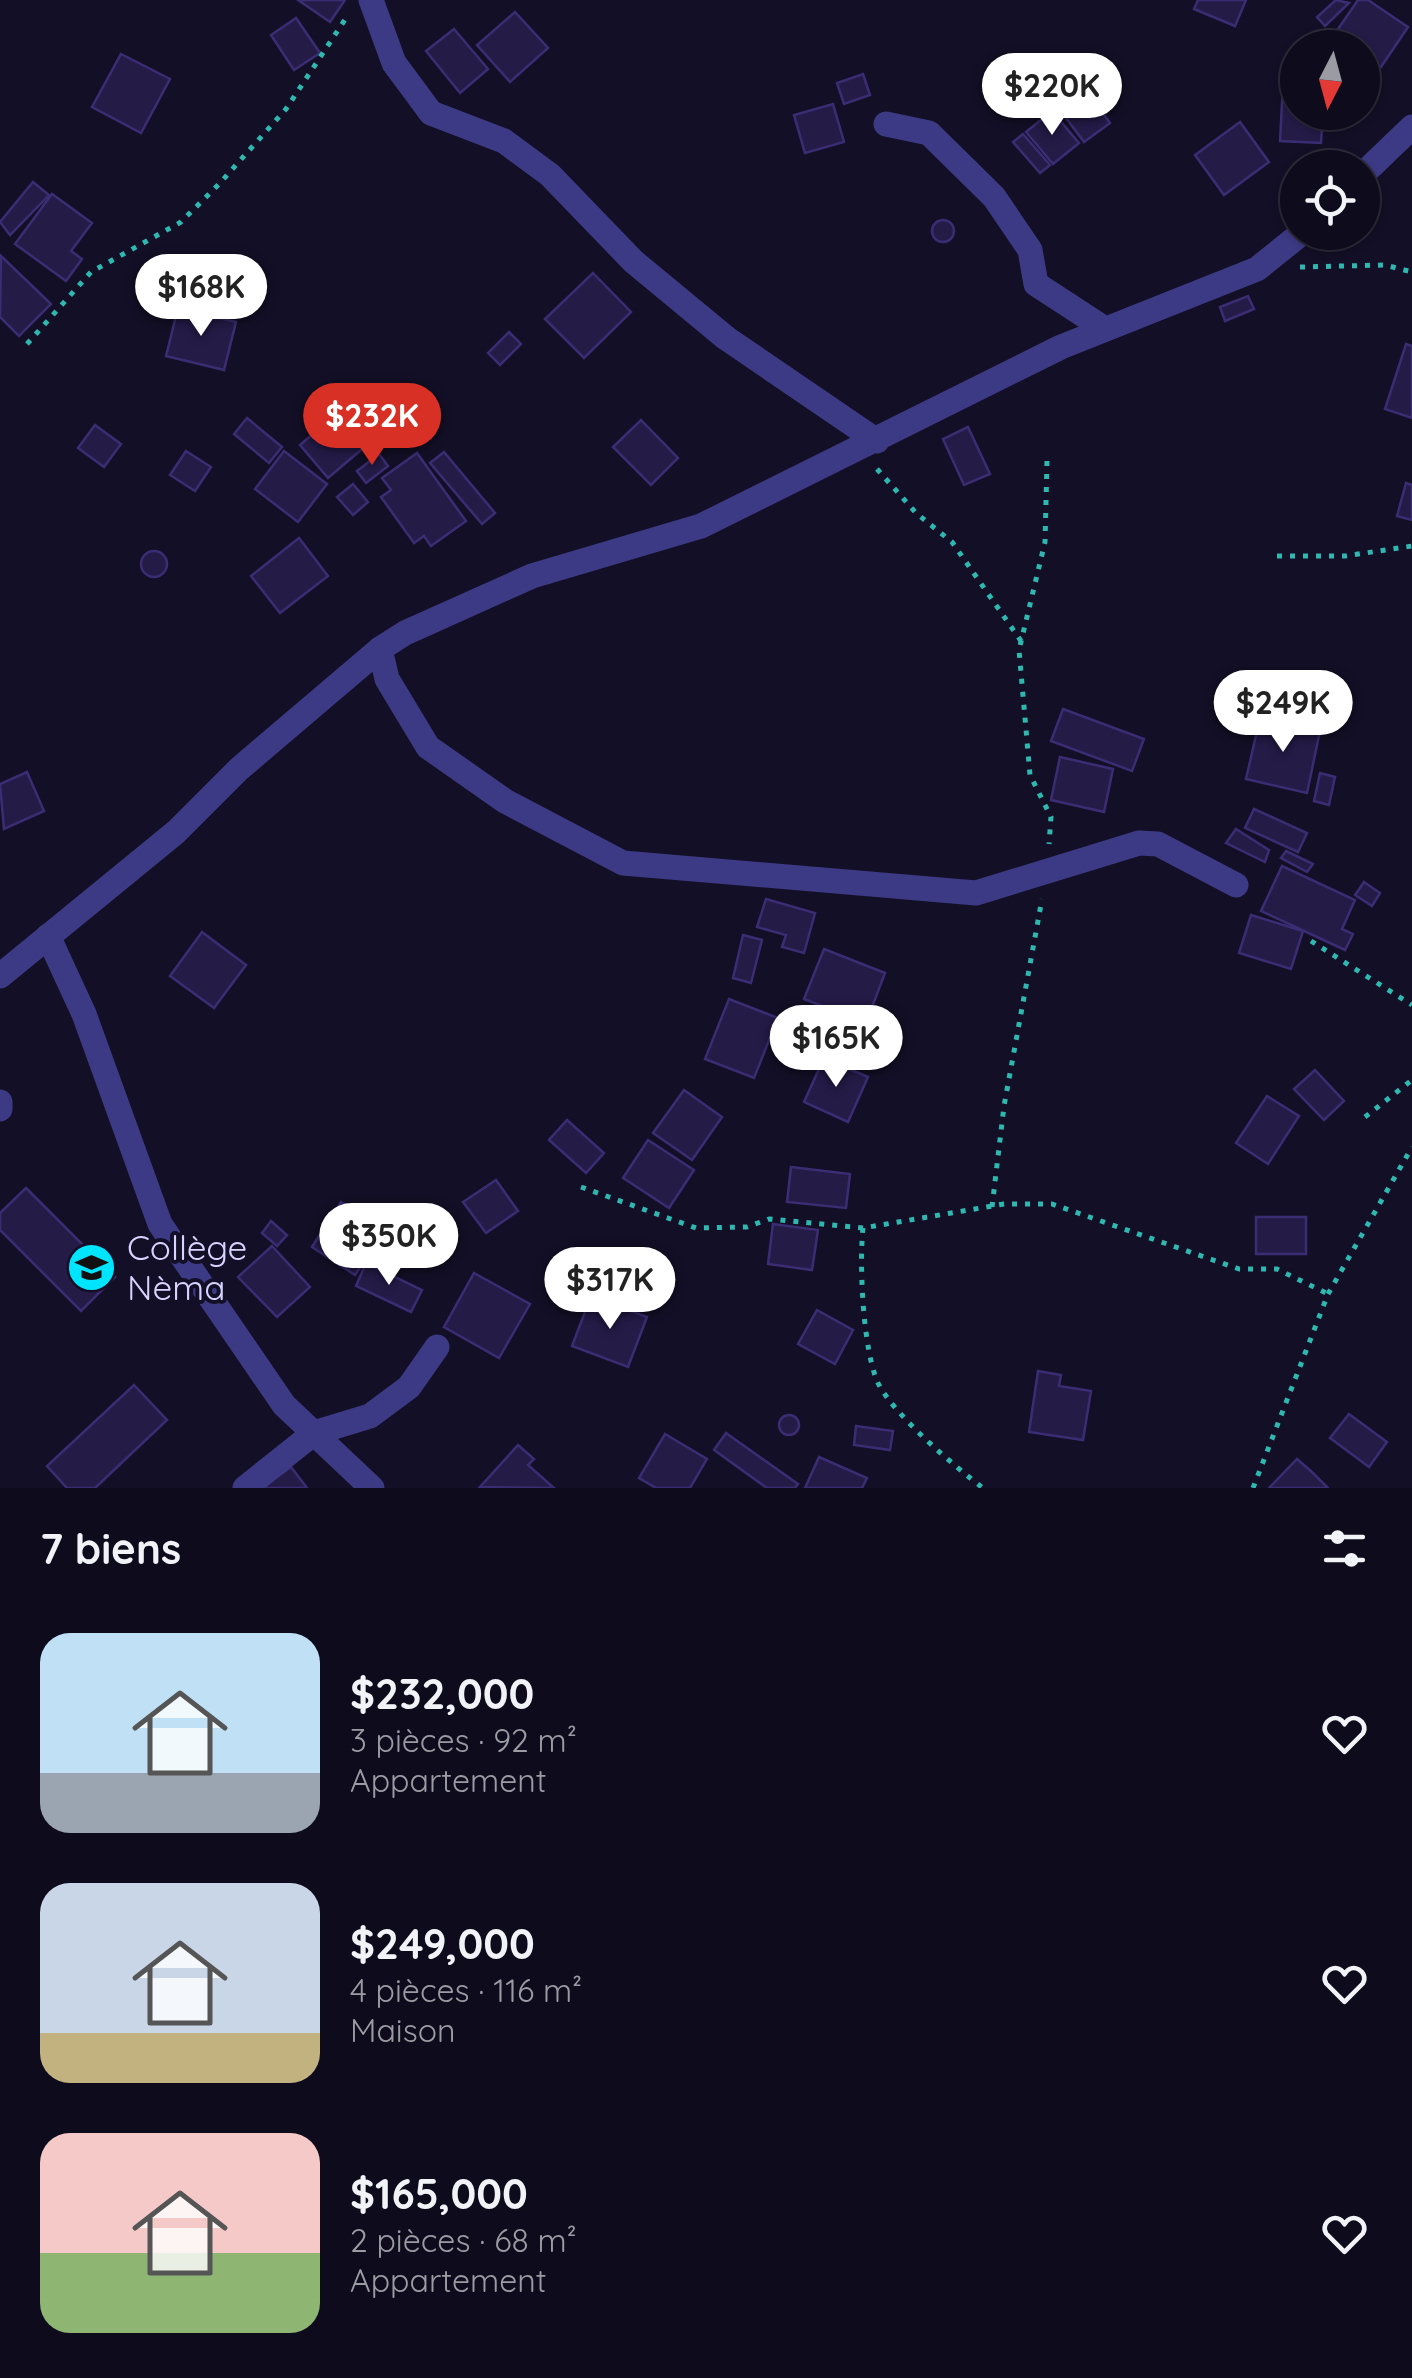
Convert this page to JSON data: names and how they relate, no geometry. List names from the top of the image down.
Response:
{
  "places": {
    "school or university": ["Collège Nèma"]
  },
  "north": "bottom",
  "page": {
    "price": [
      "$220K",
      "$168K",
      "$232K",
      "$249K",
      "$165K",
      "$350K",
      "$317K"
    ],
    "heading": "7 biens",
    "list": [
      {
        "name": "$232,000",
        "note": "3 pièces · 92 m² · Appartement"
      },
      {
        "name": "$249,000",
        "note": "4 pièces · 116 m² · Maison"
      },
      {
        "name": "$165,000",
        "note": "2 pièces · 68 m² · Appartement"
      }
    ]
  }
}
